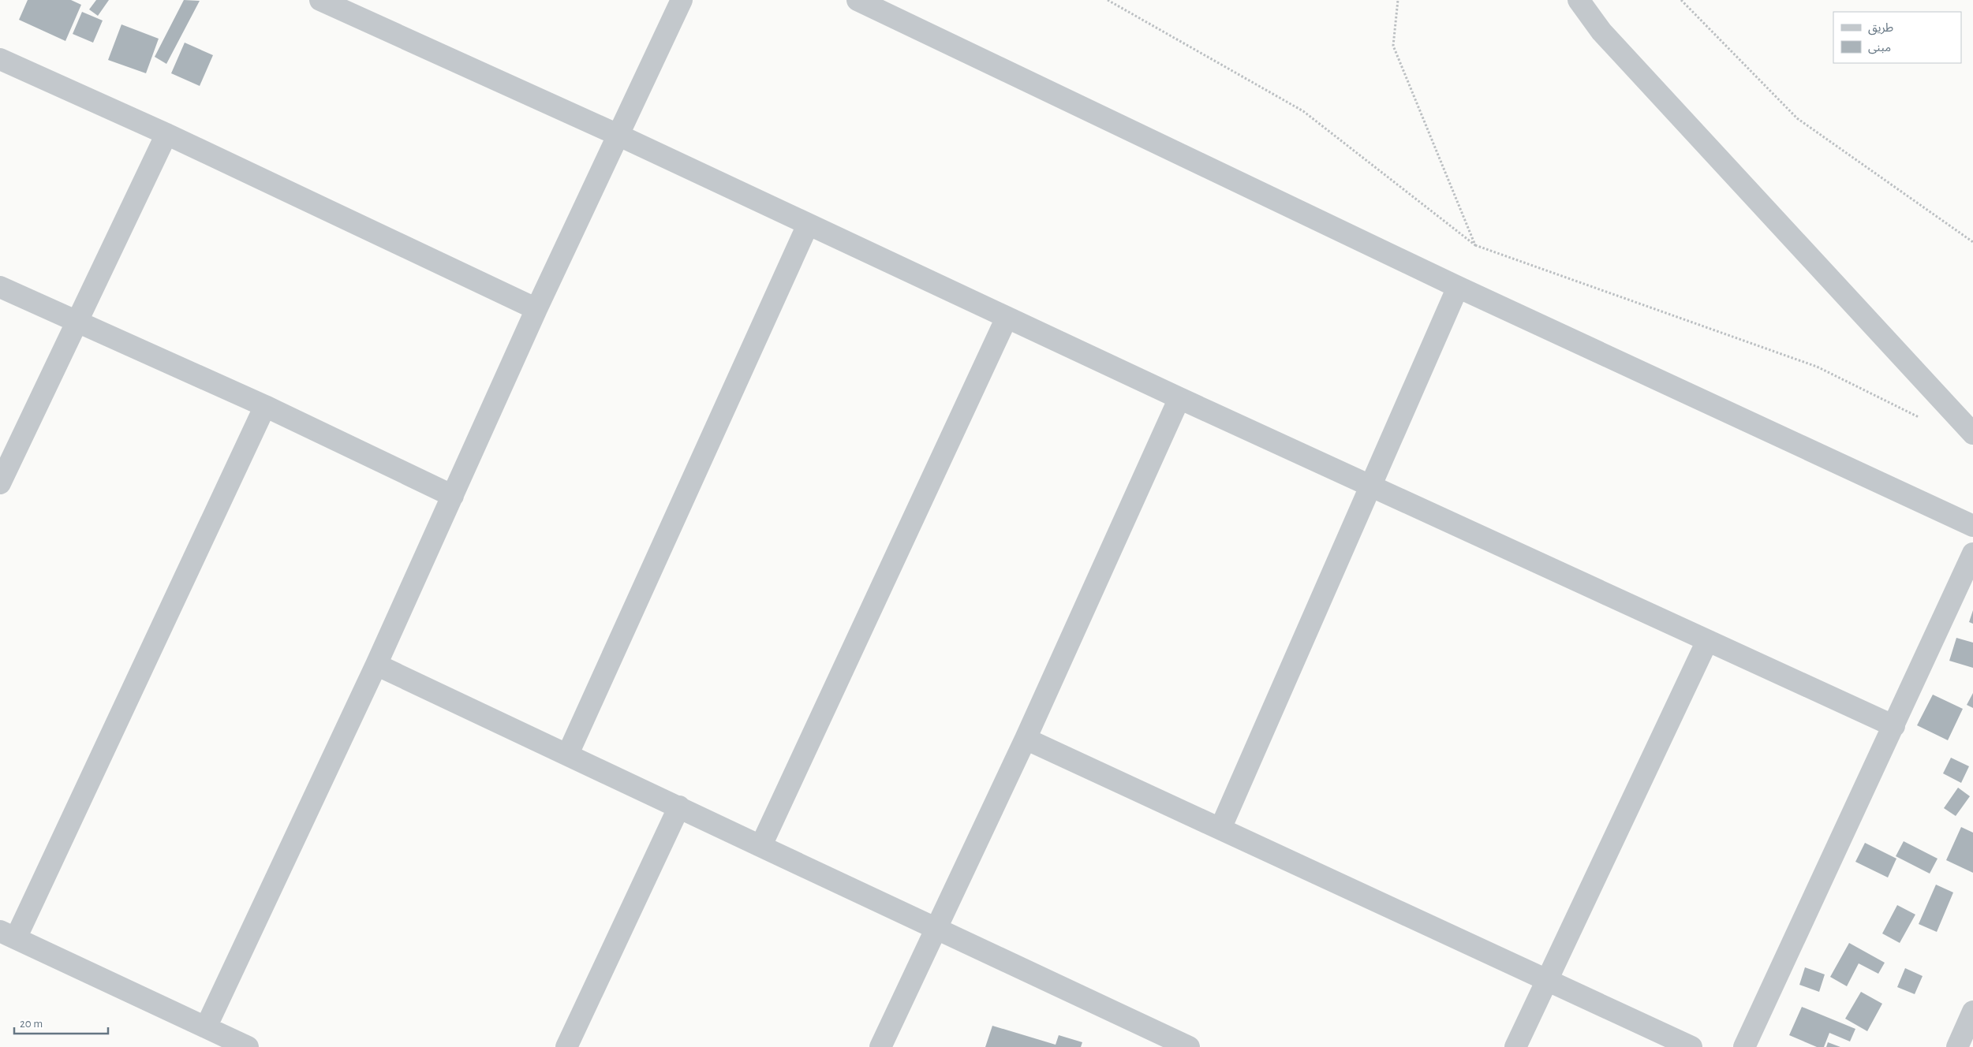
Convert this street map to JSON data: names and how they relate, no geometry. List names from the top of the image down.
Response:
{
  "legend": ["طريق", "مبنى"],
  "scale_bar": "20 m"
}
